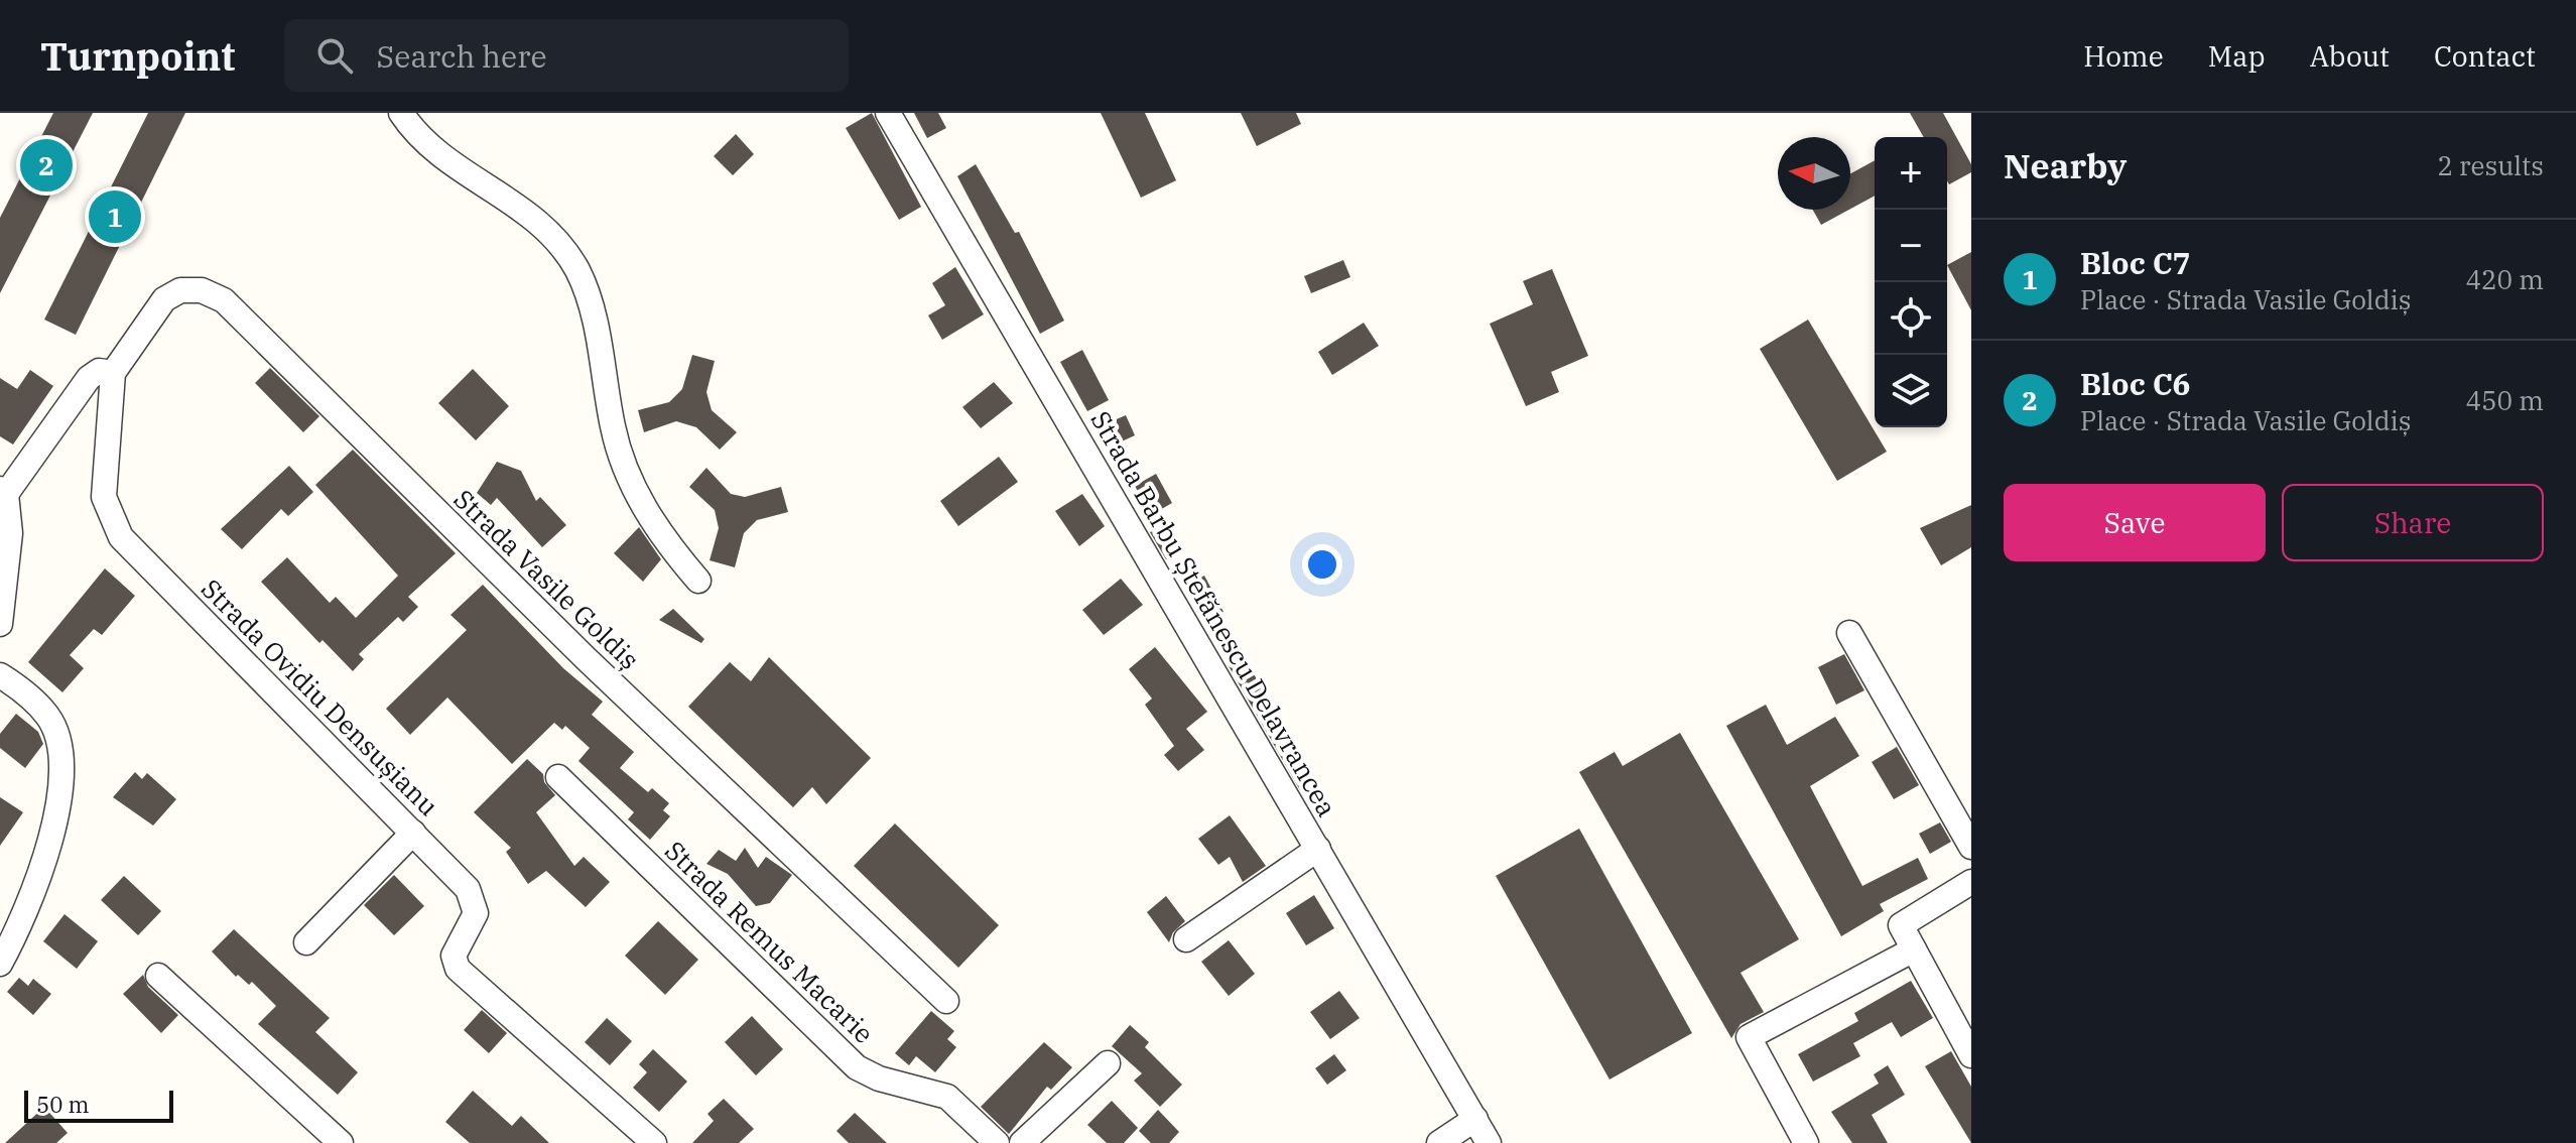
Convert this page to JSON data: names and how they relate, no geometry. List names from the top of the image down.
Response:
{
  "streets": {
    "street": [
      "Strada Vasile Goldiș",
      "Strada Barbu Ștefănescu Delavrancea",
      "Strada Ovidiu Densușianu",
      "Strada Remus Macarie"
    ]
  },
  "crossings": [
    ["Strada Vasile Goldiș", "Strada Ovidiu Densușianu"]
  ],
  "scale_bar": "50 m",
  "north": "left",
  "page": {
    "header": "Turnpoint",
    "search": "Search here",
    "nav": [
      "Home",
      "Map",
      "About",
      "Contact"
    ],
    "heading": ["Nearby", "2 results"],
    "pins": ["2", "1"],
    "map_buttons": ["+", "−"],
    "list": [
      {
        "mark": "1",
        "name": "Bloc C7",
        "note": "Place · Strada Vasile Goldiș",
        "value": "420 m"
      },
      {
        "mark": "2",
        "name": "Bloc C6",
        "note": "Place · Strada Vasile Goldiș",
        "value": "450 m"
      }
    ],
    "buttons": ["Save", "Share"],
    "scale": "50 m"
  }
}
